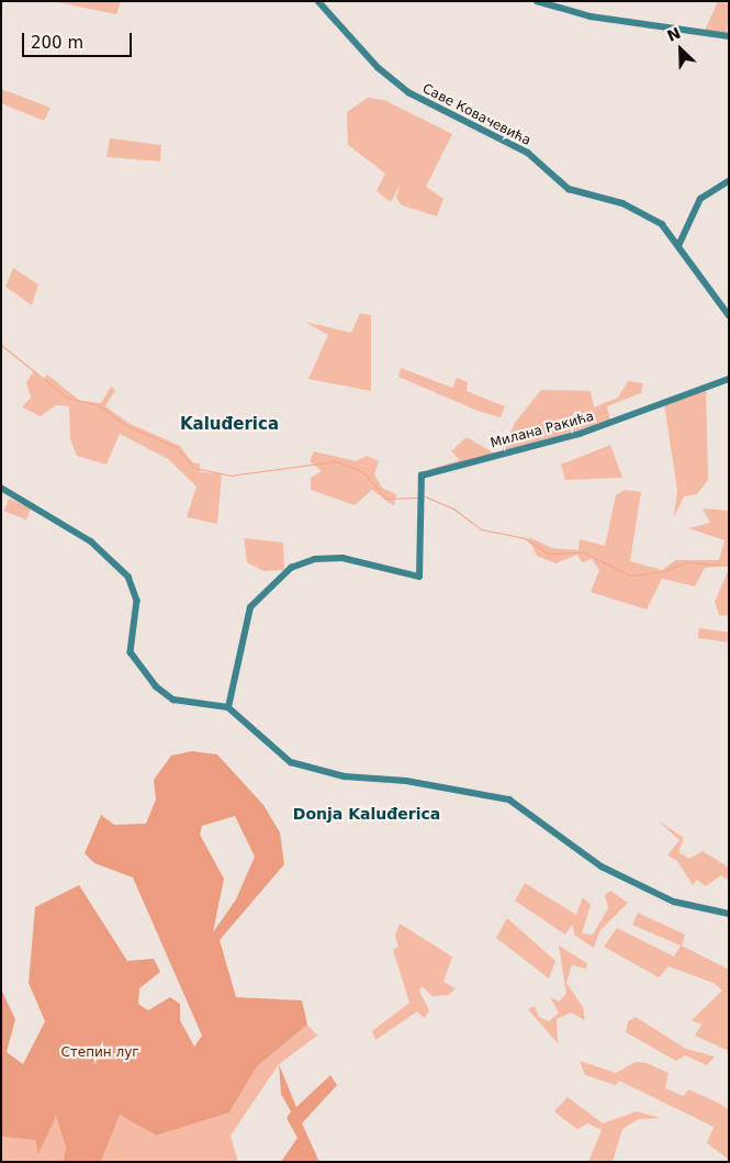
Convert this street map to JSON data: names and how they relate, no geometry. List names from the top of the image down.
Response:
{
  "streets": {
    "street": ["Саве Ковачевића", "Милана Ракића"]
  },
  "districts": ["Kaluđerica", "Donja Kaluđerica"],
  "parks": ["Степин луг"],
  "scale_bar": "200 m",
  "north": "top left"
}
